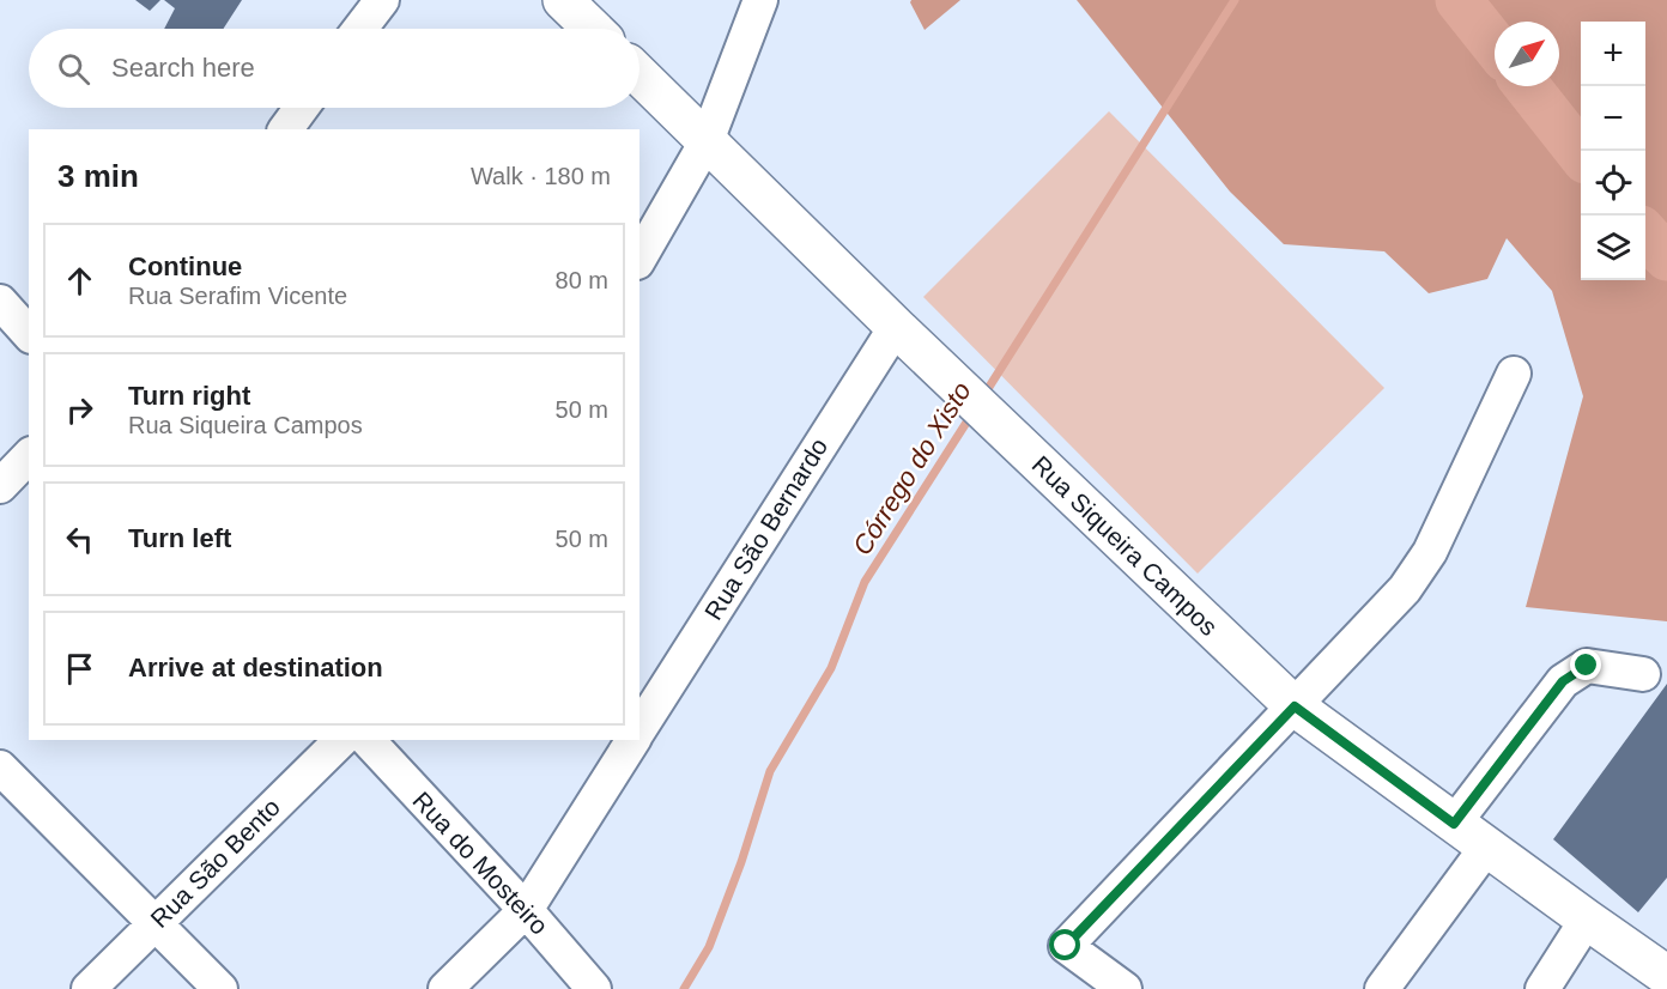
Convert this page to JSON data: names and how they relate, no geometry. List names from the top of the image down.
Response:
{
  "streets": {
    "main road": ["Rua Siqueira Campos"],
    "street": ["Rua São Bernardo", "Rua São Bento", "Rua do Mosteiro"]
  },
  "crossings": [
    ["Rua São Bernardo", "Rua Siqueira Campos"]
  ],
  "water": ["Córrego do Xisto"],
  "north": "top right",
  "page": {
    "map_buttons": ["+", "−"],
    "search": "Search here",
    "heading": ["3 min", "Walk · 180 m"],
    "list": [
      ["Continue", "Rua Serafim Vicente", "80 m"],
      ["Turn right", "Rua Siqueira Campos", "50 m"],
      ["Turn left", "50 m"],
      "Arrive at destination"
    ]
  }
}
